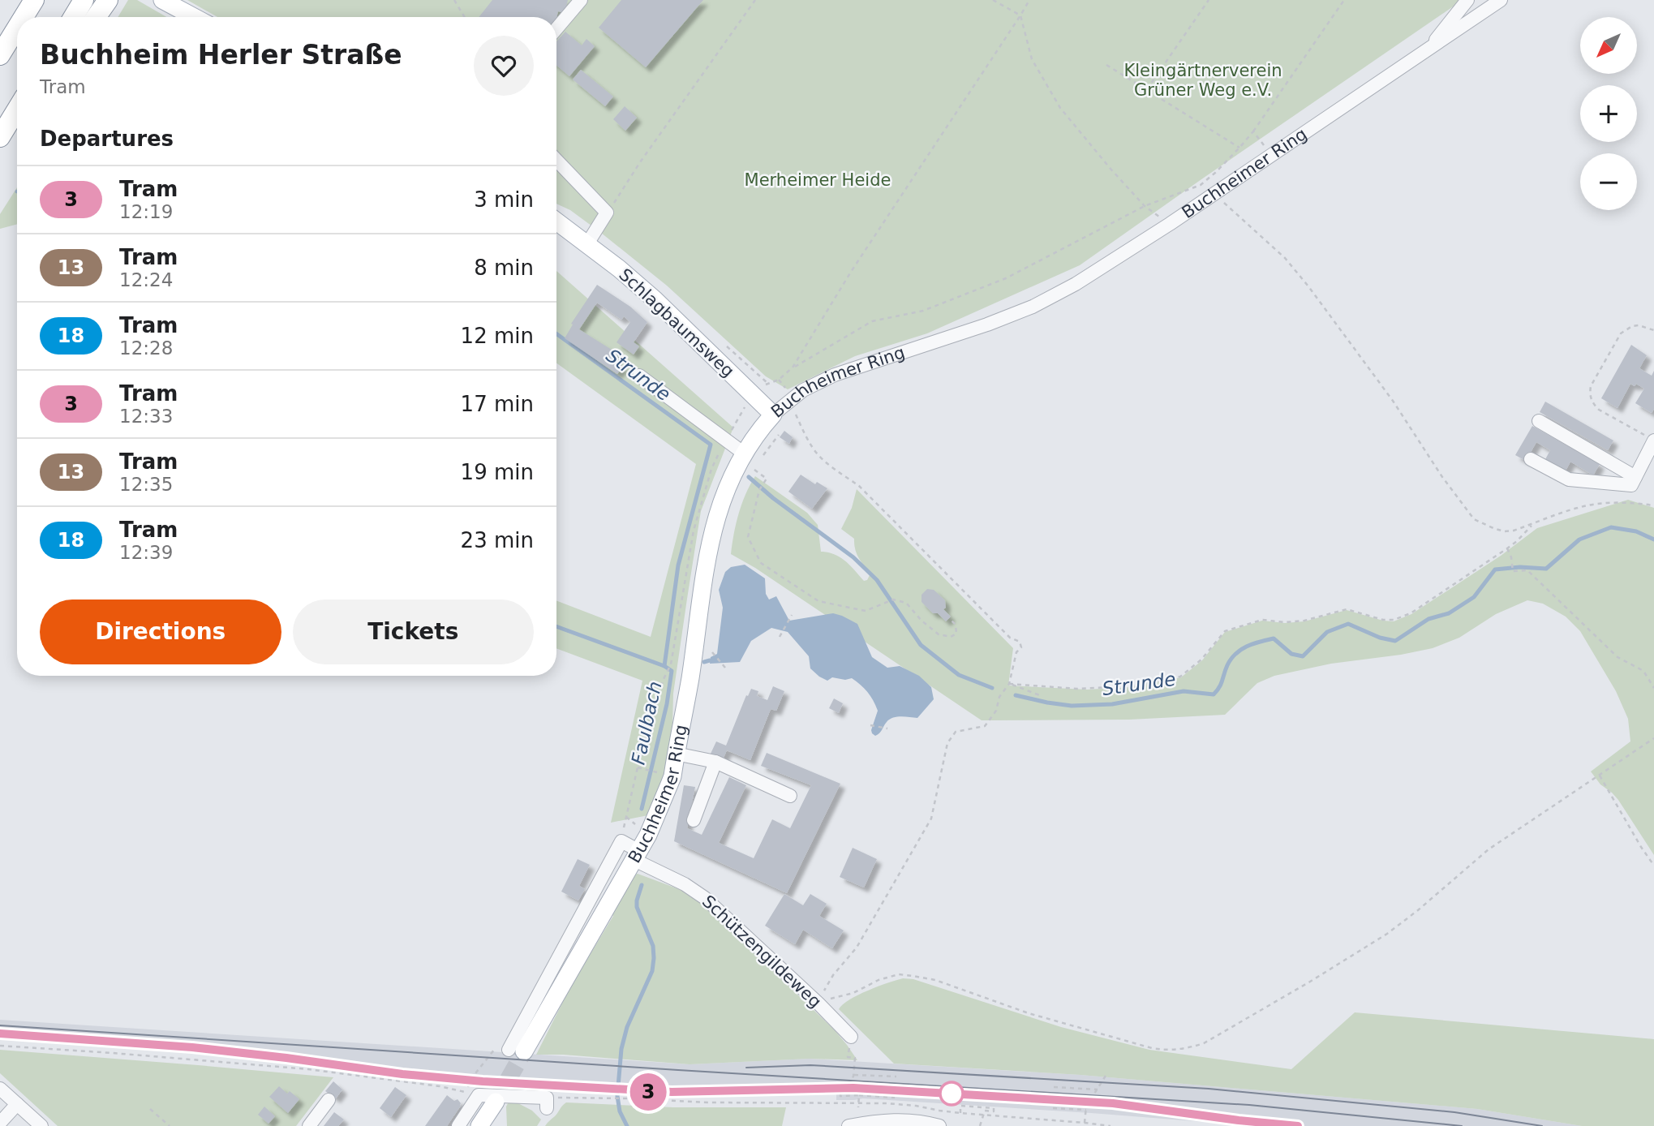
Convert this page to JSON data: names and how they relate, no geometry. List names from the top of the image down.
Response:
{
  "streets": {
    "main road": ["Buchheimer Ring", "Schlagbaumsweg"],
    "street": ["Schützengildeweg"]
  },
  "crossings": [
    ["Buchheimer Ring", "Schlagbaumsweg"],
    ["Buchheimer Ring", "Schützengildeweg"]
  ],
  "water": ["Strunde", "Faulbach"],
  "parks": ["Kleingärtnerverein Grüner Weg e.V.", "Merheimer Heide"],
  "lines": ["tram line 3"],
  "north": "bottom left",
  "page": {
    "on_map": "3",
    "map_buttons": ["+", "−"],
    "heading": [
      ["Buchheim Herler Straße", "Tram"],
      "Departures"
    ],
    "list": [
      {
        "mark": "3",
        "name": "Tram",
        "note": "12:19",
        "value": "3 min"
      },
      {
        "mark": "13",
        "name": "Tram",
        "note": "12:24",
        "value": "8 min"
      },
      {
        "mark": "18",
        "name": "Tram",
        "note": "12:28",
        "value": "12 min"
      },
      {
        "mark": "3",
        "name": "Tram",
        "note": "12:33",
        "value": "17 min"
      },
      {
        "mark": "13",
        "name": "Tram",
        "note": "12:35",
        "value": "19 min"
      },
      {
        "mark": "18",
        "name": "Tram",
        "note": "12:39",
        "value": "23 min"
      }
    ],
    "buttons": ["Directions", "Tickets"]
  }
}
